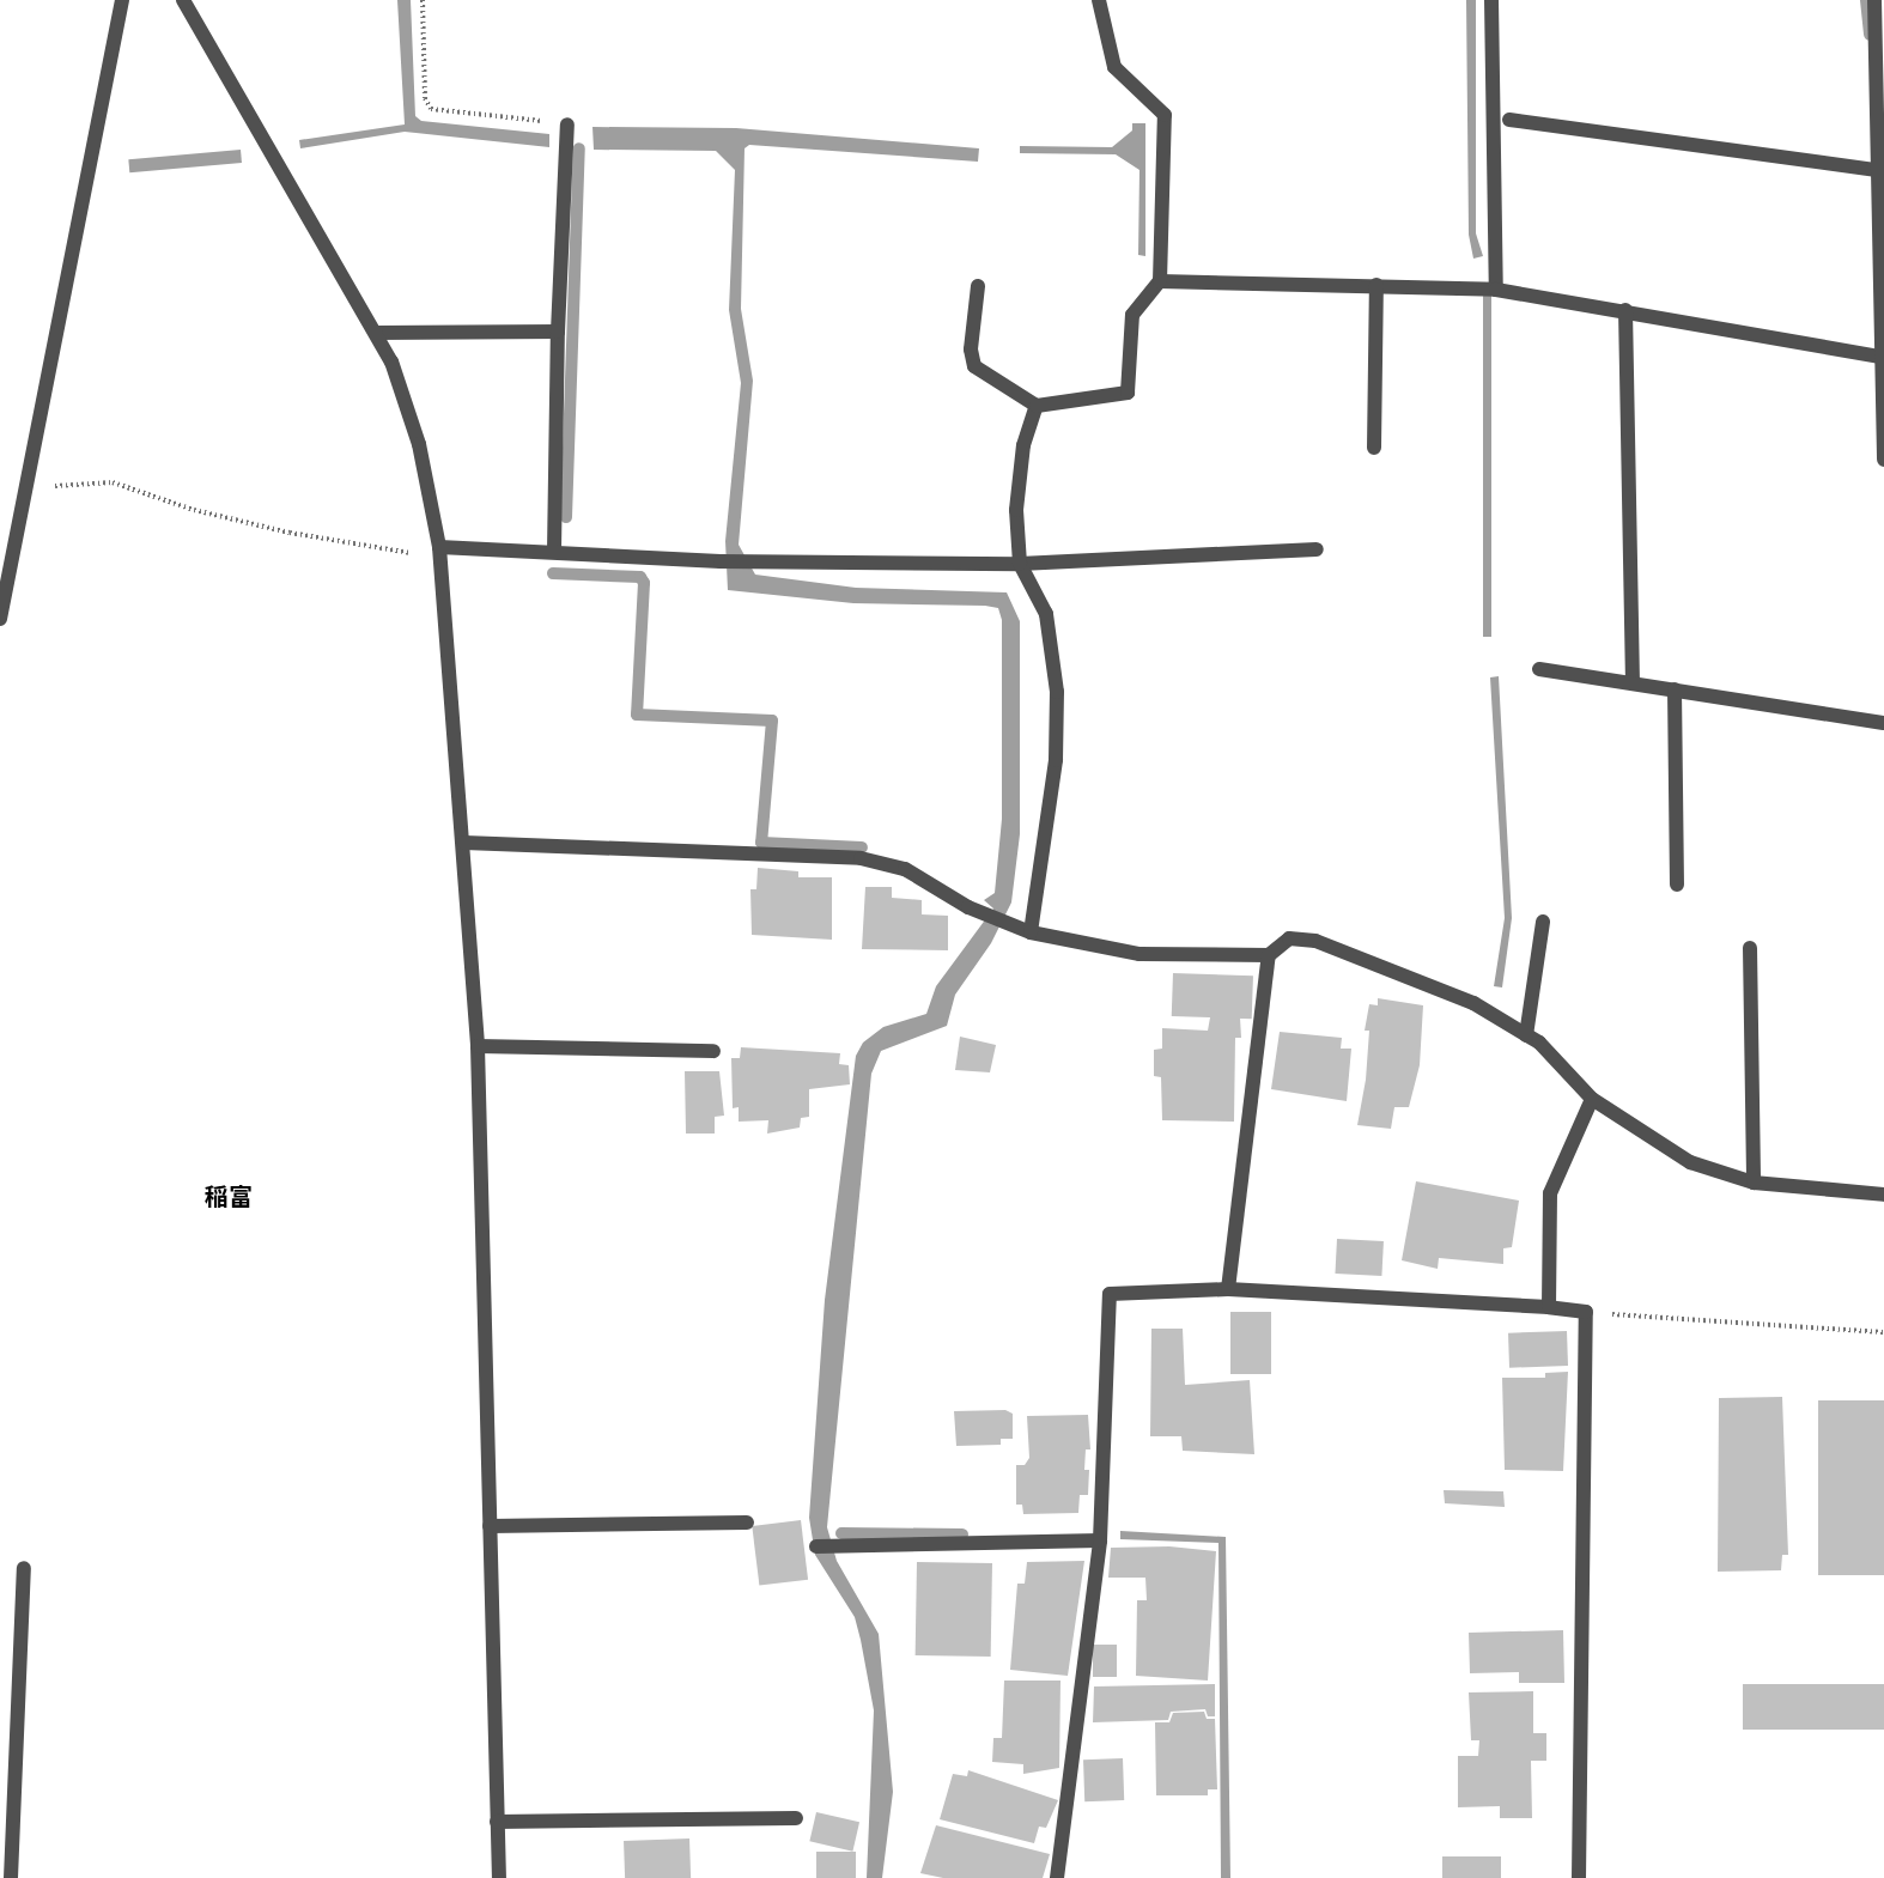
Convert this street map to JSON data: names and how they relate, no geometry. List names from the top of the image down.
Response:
{
  "districts": ["稲富"]
}
